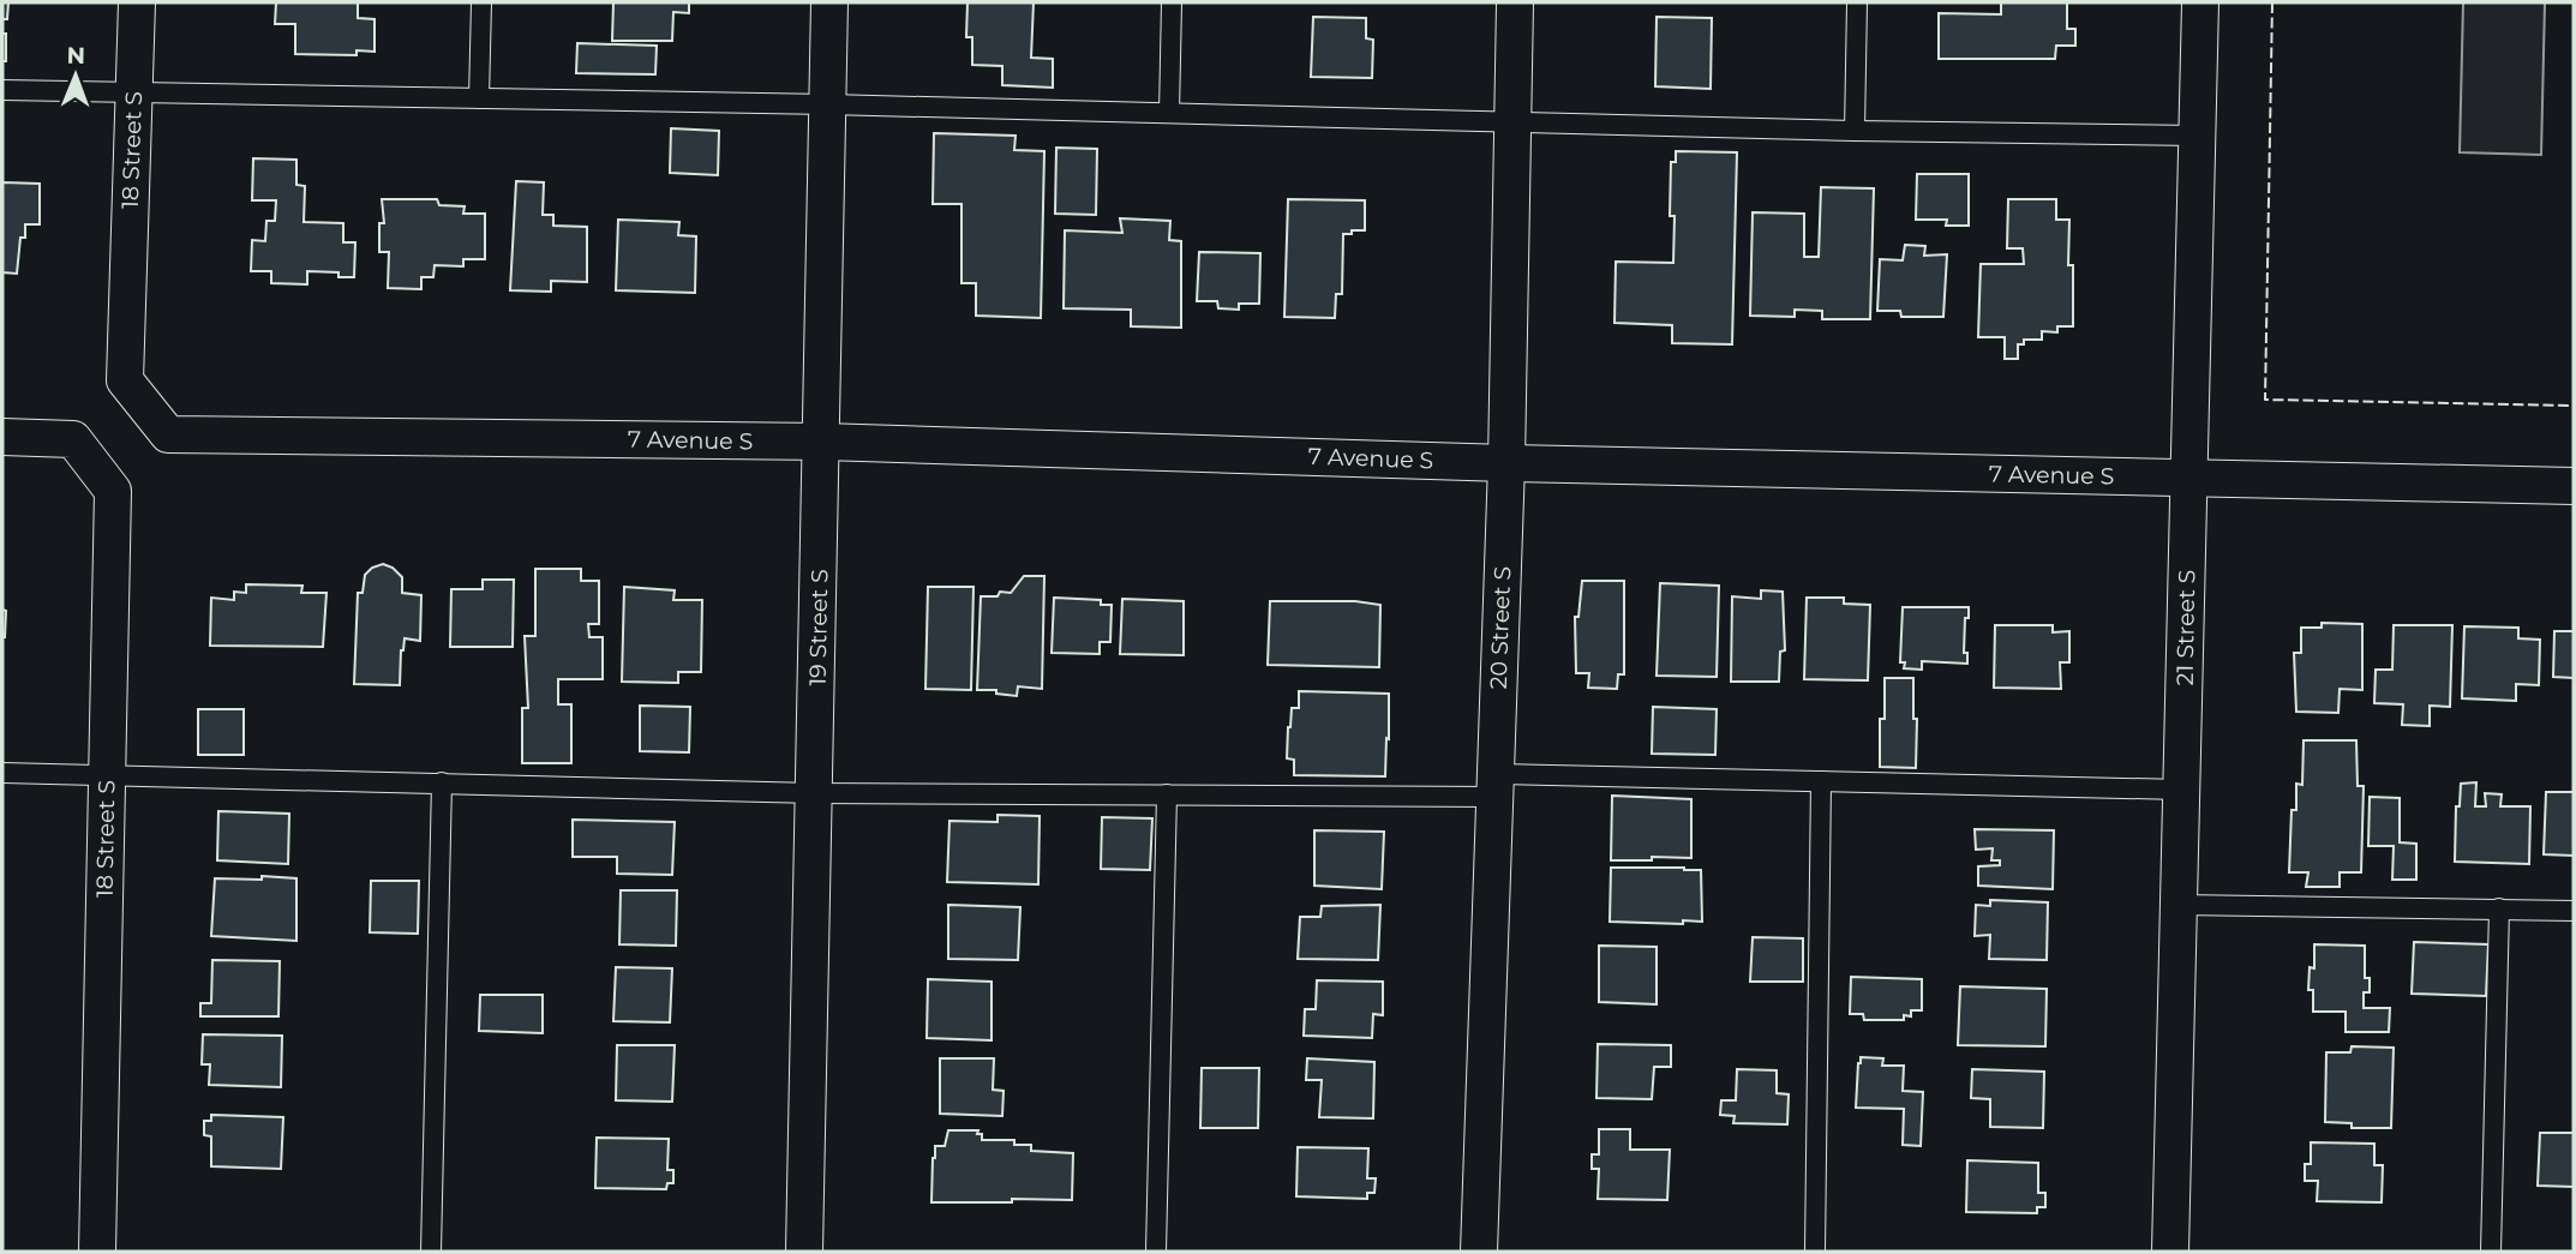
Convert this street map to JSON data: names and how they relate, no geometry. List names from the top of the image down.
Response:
{
  "streets": {
    "street": [
      "18 Street S",
      "7 Avenue S",
      "19 Street S",
      "20 Street S",
      "21 Street S"
    ]
  },
  "crossings": [
    ["18 Street S", "7 Avenue S"],
    ["7 Avenue S", "19 Street S"],
    ["7 Avenue S", "20 Street S"],
    ["7 Avenue S", "21 Street S"]
  ],
  "north": "top"
}
